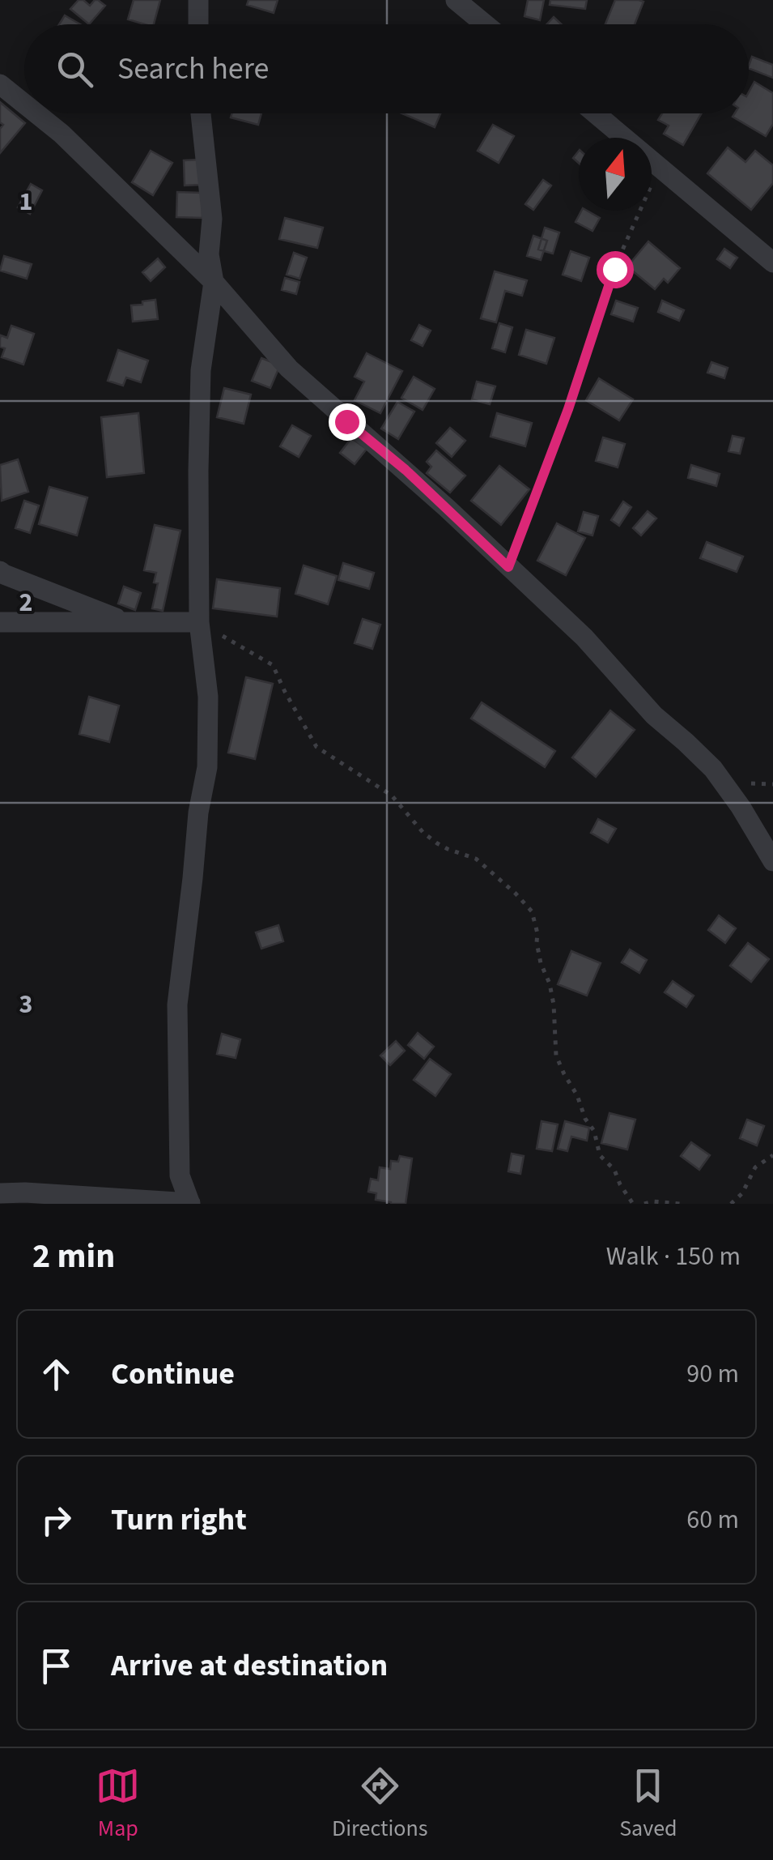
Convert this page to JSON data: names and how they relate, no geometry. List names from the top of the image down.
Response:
{
  "north": "top",
  "page": {
    "search": "Search here",
    "heading": ["2 min", "Walk · 150 m"],
    "list": [
      ["Continue", "90 m"],
      ["Turn right", "60 m"],
      "Arrive at destination"
    ],
    "nav": ["Map", "Directions", "Saved"]
  },
  "grid": {
    "rows": ["1", "2", "3"]
  }
}
